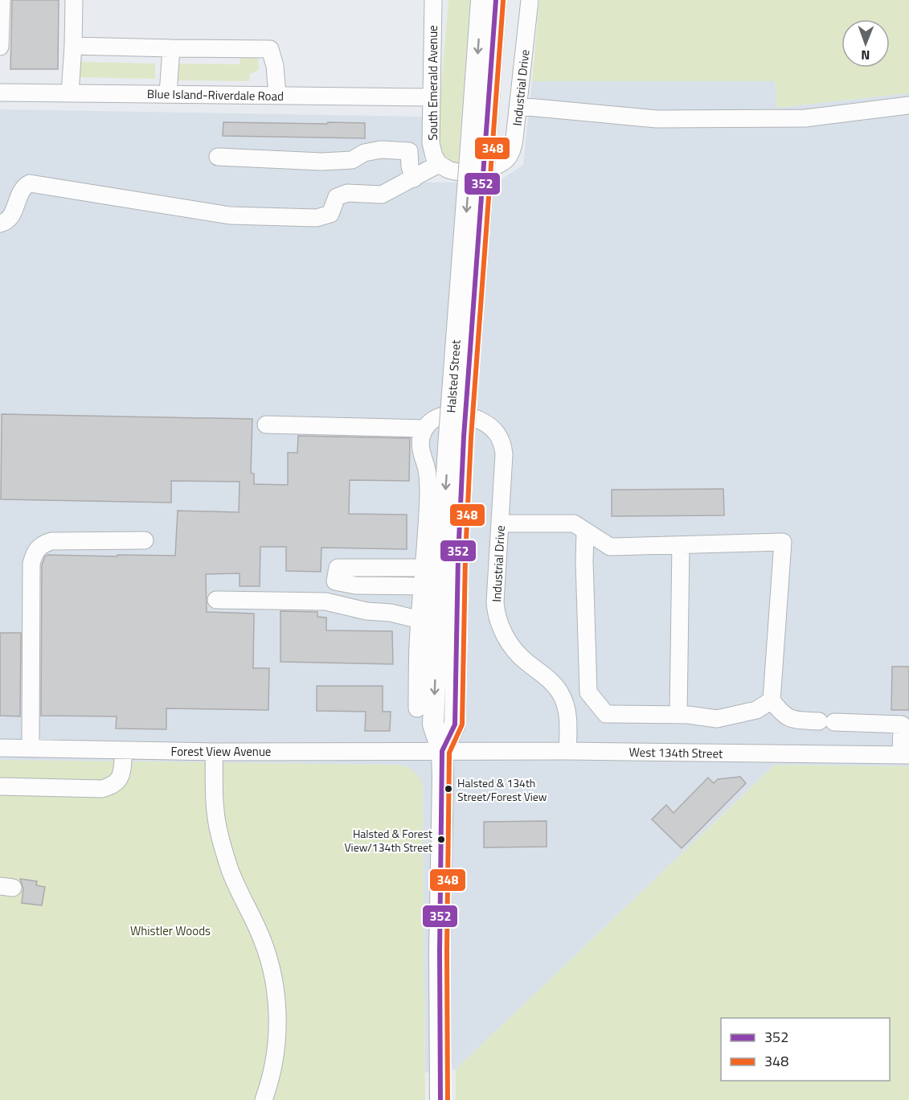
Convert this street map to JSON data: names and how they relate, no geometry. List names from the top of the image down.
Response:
{
  "streets": {
    "main road": ["Halsted Street"],
    "street": [
      "South Emerald Avenue",
      "Industrial Drive",
      "Blue Island-Riverdale Road",
      "Forest View Avenue",
      "West 134th Street"
    ]
  },
  "crossings": [
    ["South Emerald Avenue", "Industrial Drive"],
    ["South Emerald Avenue", "Blue Island-Riverdale Road"],
    ["Industrial Drive", "West 134th Street"],
    ["Halsted Street", "Forest View Avenue"],
    ["Halsted Street", "West 134th Street"],
    ["Forest View Avenue", "West 134th Street"]
  ],
  "parks": ["Whistler Woods"],
  "places": ["Halsted & 134th Street/Forest View", "Halsted & Forest View/134th Street"],
  "lines": ["transit line 352", "transit line 348"],
  "legend": ["352", "348"],
  "north": "bottom"
}
